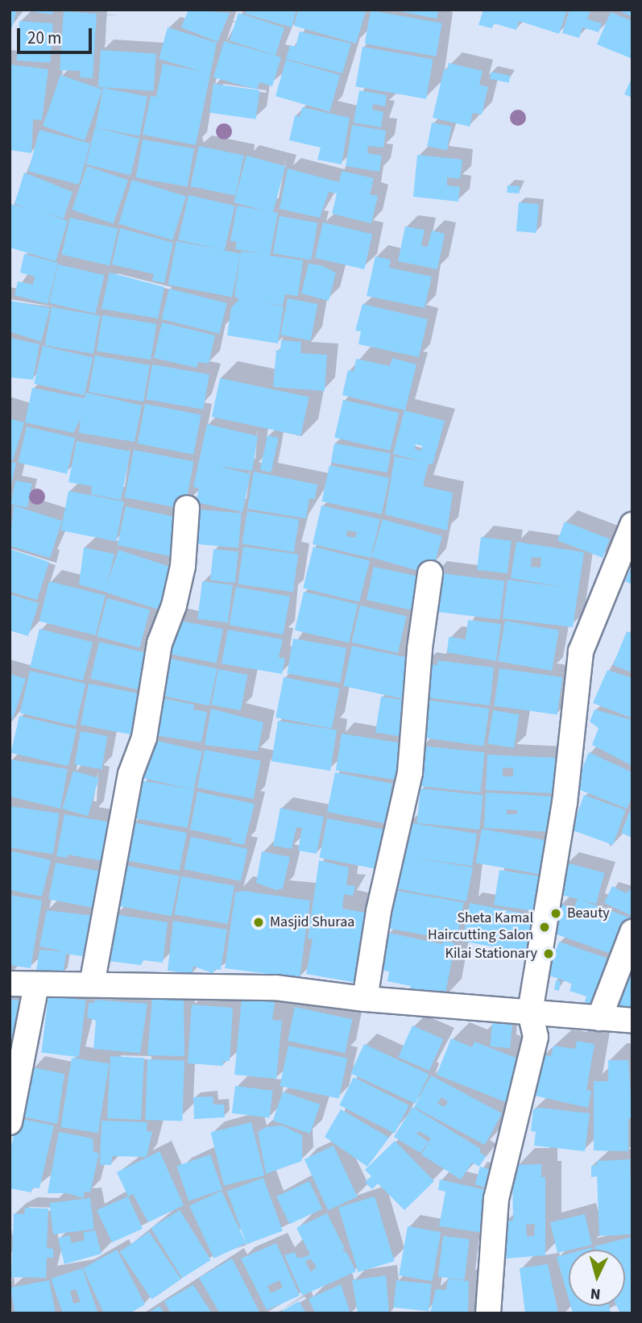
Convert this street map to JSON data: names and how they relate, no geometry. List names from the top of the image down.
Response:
{
  "places": [
    "Beauty",
    "Masjid Shuraa",
    "Sheta Kamal Haircutting Salon",
    "Kilai Stationary"
  ],
  "scale_bar": "20 m",
  "north": "bottom"
}
